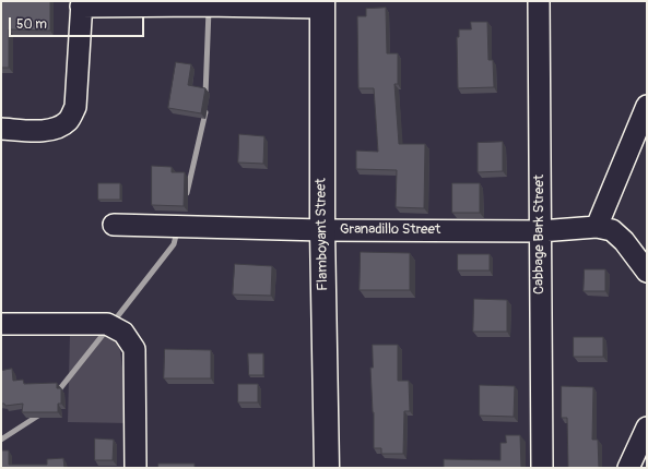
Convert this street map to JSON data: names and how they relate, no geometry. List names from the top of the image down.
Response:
{
  "streets": {
    "street": ["Granadillo Street", "Flamboyant Street", "Cabbage Bark Street"]
  },
  "crossings": [
    ["Granadillo Street", "Flamboyant Street"],
    ["Granadillo Street", "Cabbage Bark Street"]
  ],
  "scale_bar": "50 m"
}
